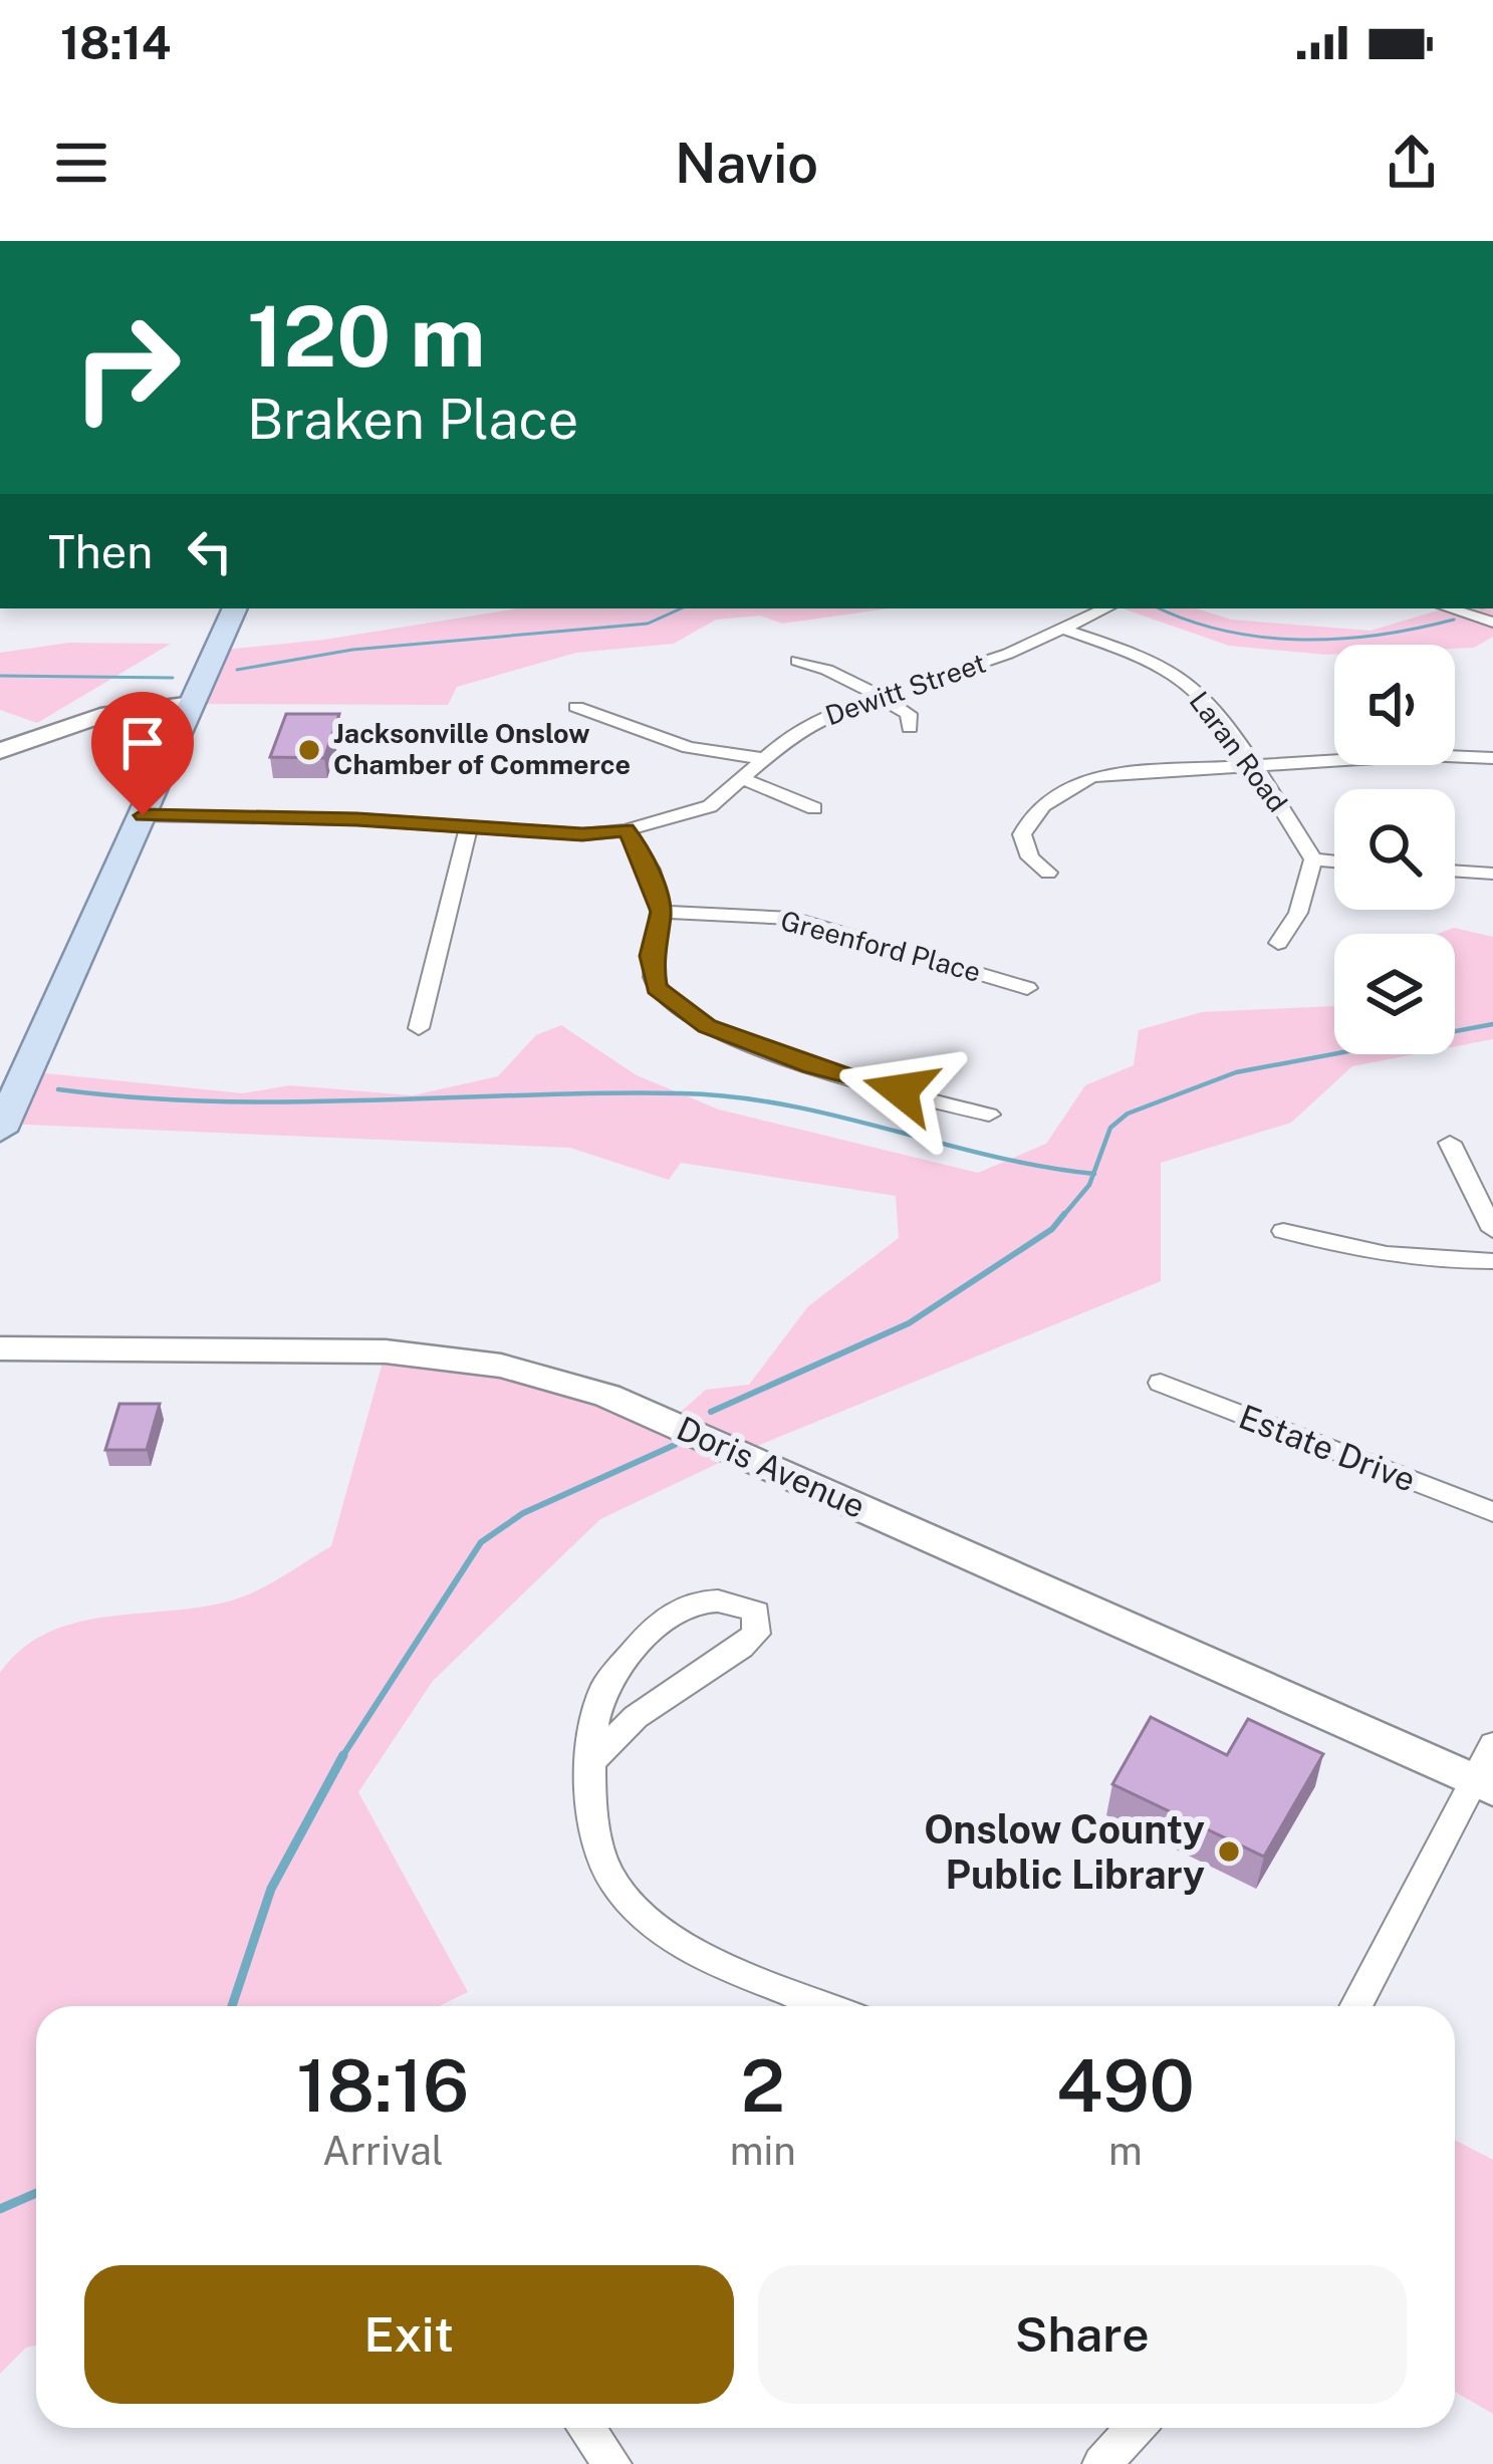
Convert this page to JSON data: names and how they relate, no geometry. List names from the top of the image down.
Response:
{
  "streets": {
    "street": [
      "Dewitt Street",
      "Laran Road",
      "Greenford Place",
      "Estate Drive",
      "Doris Avenue"
    ]
  },
  "crossings": [
    ["Dewitt Street", "Laran Road"]
  ],
  "places": ["Jacksonville Onslow Chamber of Commerce", "Onslow County Public Library"],
  "page": {
    "status": "18:14",
    "header": "Navio",
    "turn": ["120 m", "Braken Place"],
    "then": "Then",
    "eta": [
      "18:16",
      "Arrival",
      "2",
      "min",
      "490",
      "m"
    ],
    "buttons": ["Exit", "Share"]
  }
}
